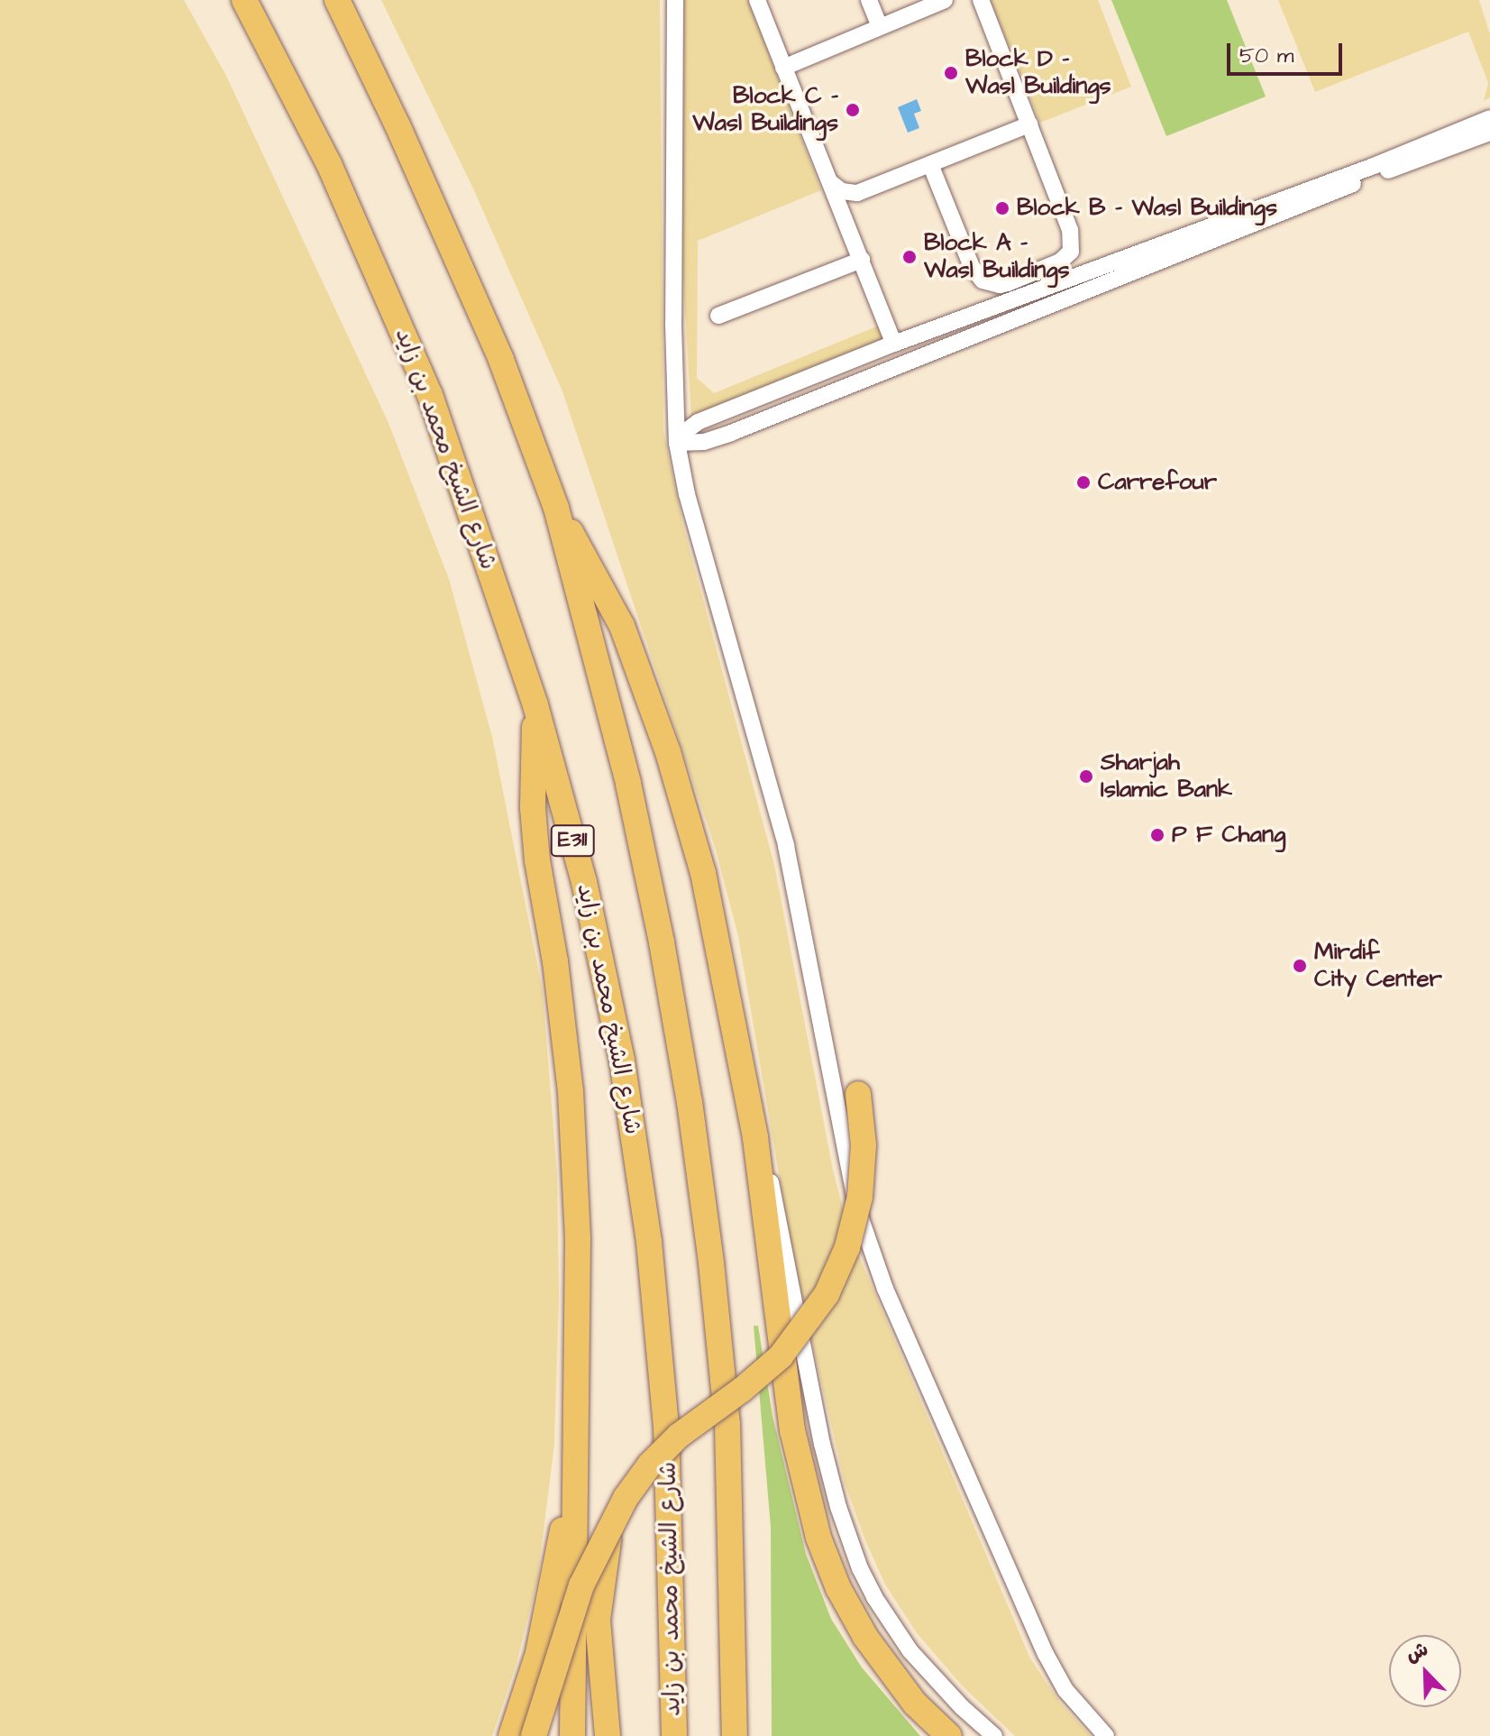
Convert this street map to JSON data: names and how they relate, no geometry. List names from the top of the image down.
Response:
{
  "streets": {
    "highway": ["شارع الشيخ محمد بن زايد", "E311"]
  },
  "places": [
    "Block D - Wasl Buildings",
    "Block C - Wasl Buildings",
    "Block B - Wasl Buildings",
    "Block A - Wasl Buildings",
    "Carrefour",
    "Sharjah Islamic Bank",
    "P F Chang",
    "Mirdif City Center"
  ],
  "scale_bar": "50 m",
  "north": "top left"
}
